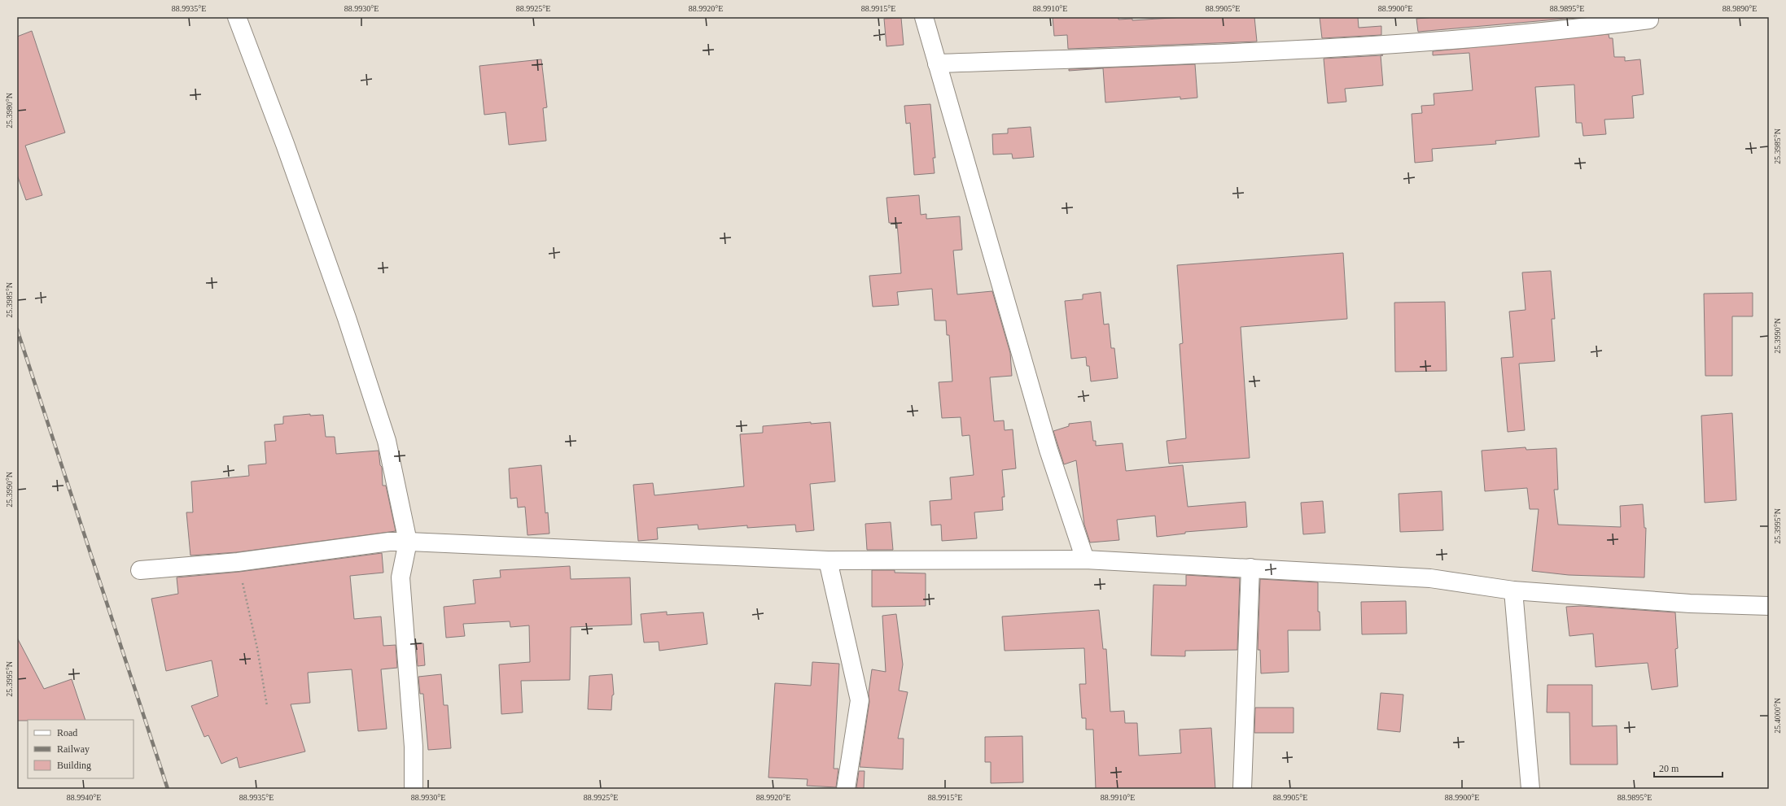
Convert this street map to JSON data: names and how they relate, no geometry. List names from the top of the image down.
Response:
{
  "legend": ["Road", "Railway", "Building"],
  "scale_bar": "20 m",
  "coordinates": [
    "88.9935°E",
    "88.9930°E",
    "88.9925°E",
    "88.9920°E",
    "88.9915°E",
    "88.9910°E",
    "88.9905°E",
    "88.9900°E",
    "88.9895°E",
    "88.9890°E",
    "25.3980°N",
    "25.3985°N",
    "25.3990°N",
    "25.3995°N",
    "25.4000°N",
    "88.9940°E"
  ]
}
